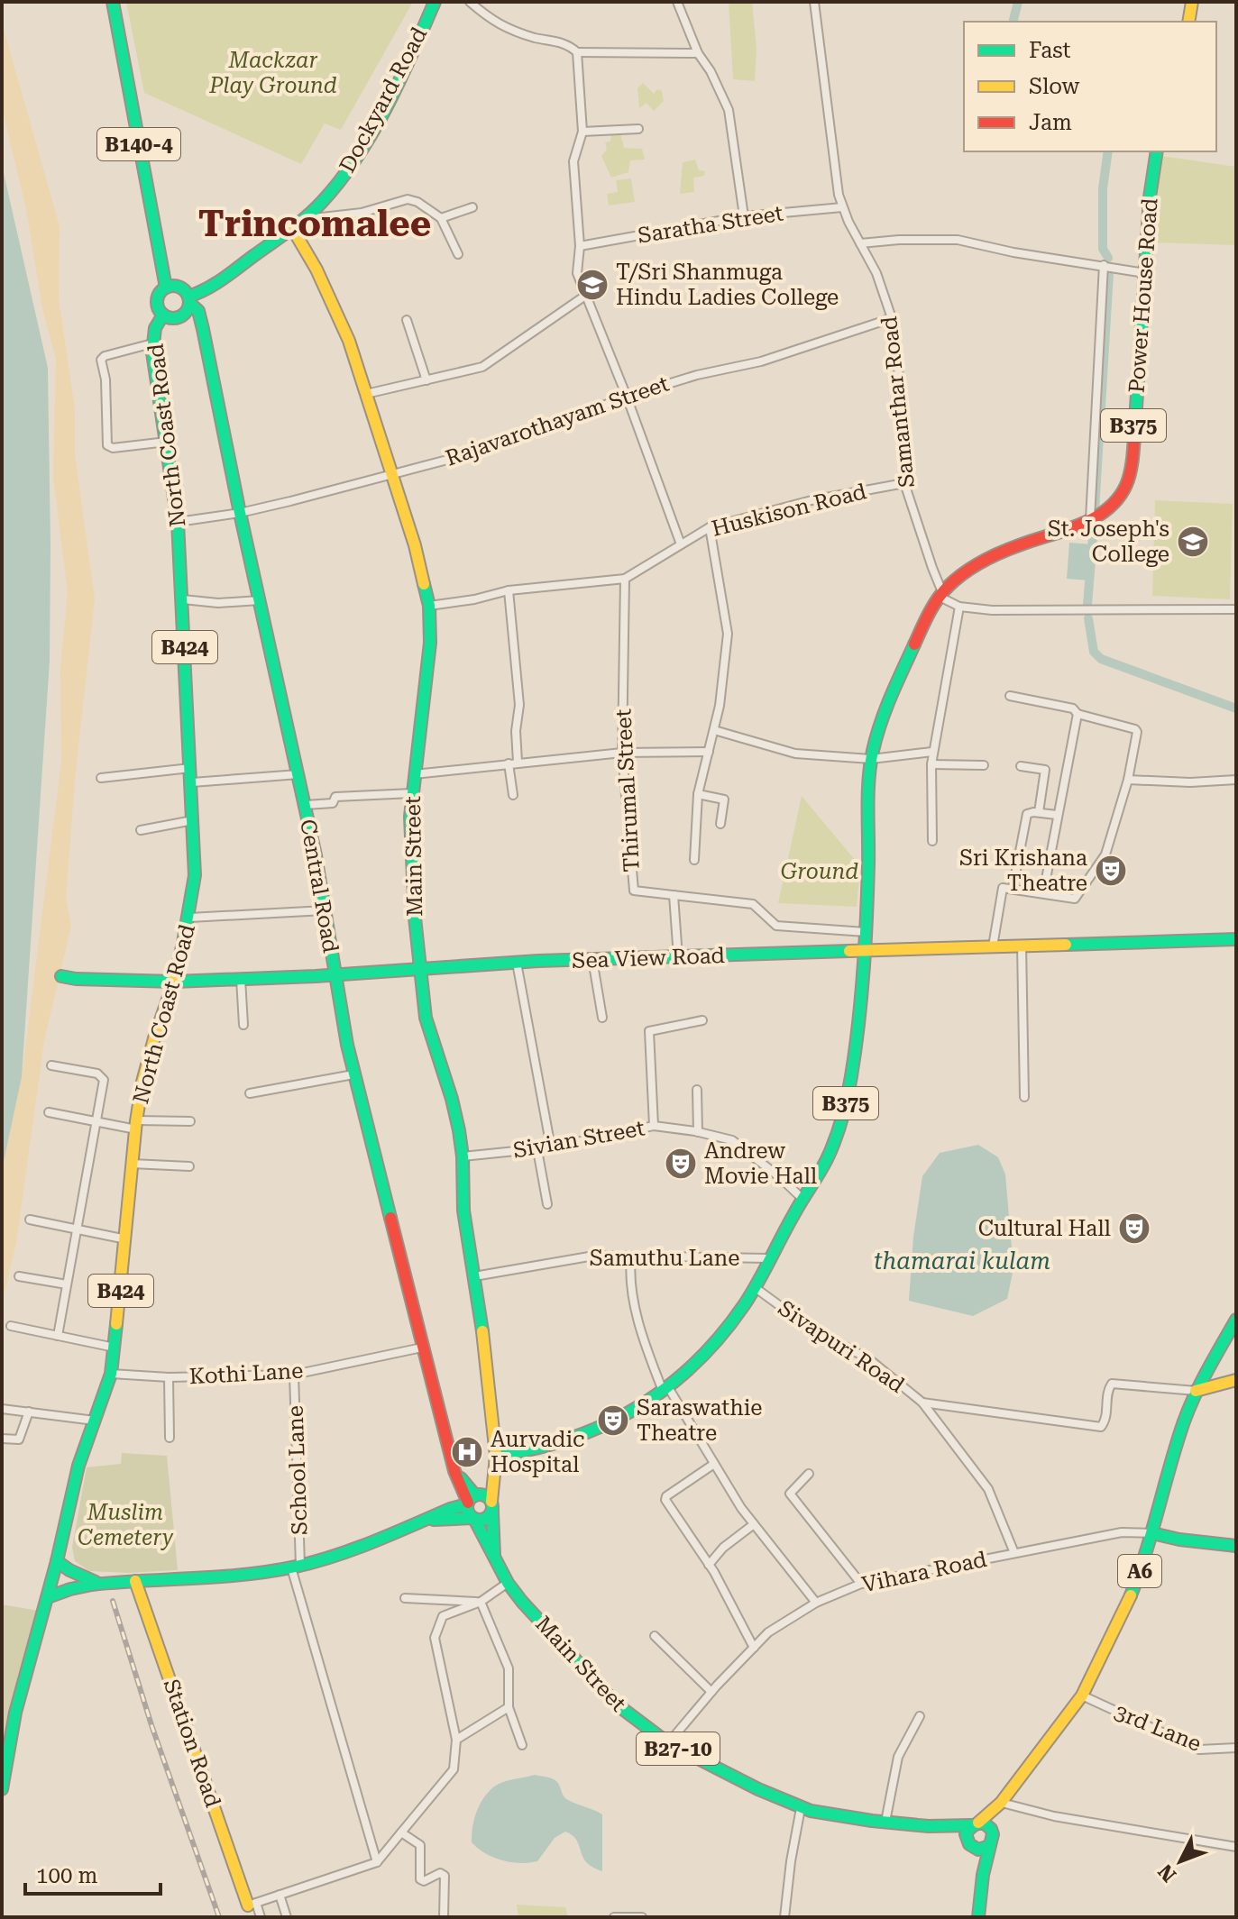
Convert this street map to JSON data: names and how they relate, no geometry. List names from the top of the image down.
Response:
{
  "streets": {
    "main road": [
      "Dockyard Road",
      "B140-4",
      "Power House Road",
      "B375",
      "North Coast Road",
      "B424",
      "Main Street",
      "Central Road",
      "Sea View Road",
      "A6",
      "Station Road",
      "B27-10"
    ],
    "street": [
      "Saratha Street",
      "Samanthar Road",
      "Rajavarothayam Street",
      "Huskison Road",
      "Thirumal Street",
      "Sivian Street",
      "Samuthu Lane",
      "Sivapuri Road",
      "Kothi Lane",
      "School Lane",
      "Vihara Road",
      "3rd Lane"
    ]
  },
  "crossings": [
    ["Dockyard Road", "B140-4"],
    ["Dockyard Road", "North Coast Road"],
    ["Dockyard Road", "Main Street"],
    ["Dockyard Road", "Central Road"],
    ["B140-4", "North Coast Road"],
    ["B140-4", "Central Road"],
    ["Saratha Street", "Samanthar Road"],
    ["Power House Road", "Samanthar Road"],
    ["Power House Road", "B375"],
    ["Samanthar Road", "Rajavarothayam Street"],
    ["Samanthar Road", "B375"],
    ["Samanthar Road", "Huskison Road"],
    ["Rajavarothayam Street", "North Coast Road"],
    ["Rajavarothayam Street", "Main Street"],
    ["Rajavarothayam Street", "Central Road"],
    ["B375", "Thirumal Street"],
    ["B375", "Main Street"],
    ["B375", "Sea View Road"],
    ["B375", "Sivian Street"],
    ["B375", "Samuthu Lane"],
    ["B375", "Sivapuri Road"],
    ["North Coast Road", "Central Road"],
    ["North Coast Road", "Sea View Road"],
    ["North Coast Road", "Kothi Lane"],
    ["Huskison Road", "Thirumal Street"],
    ["Huskison Road", "Main Street"],
    ["Main Street", "Central Road"],
    ["Main Street", "Sea View Road"],
    ["Main Street", "Sivian Street"],
    ["Main Street", "Samuthu Lane"],
    ["Main Street", "A6"],
    ["Main Street", "Vihara Road"],
    ["Central Road", "Sea View Road"],
    ["Central Road", "Kothi Lane"],
    ["Sivapuri Road", "Vihara Road"],
    ["Kothi Lane", "School Lane"],
    ["A6", "Vihara Road"],
    ["A6", "3rd Lane"]
  ],
  "districts": ["Trincomalee"],
  "water": ["thamarai kulam"],
  "parks": ["Mackzar Play Ground", "Ground", "Muslim Cemetery"],
  "places": {
    "school or university": ["T/Sri Shanmuga Hindu Ladies College", "St. Joseph's College"],
    "theatre": [
      "Sri Krishana Theatre",
      "Andrew Movie Hall",
      "Cultural Hall",
      "Saraswathie Theatre"
    ],
    "hospital": ["Aurvadic Hospital"]
  },
  "legend": ["Fast", "Slow", "Jam"],
  "scale_bar": "100 m",
  "north": "bottom left"
}
